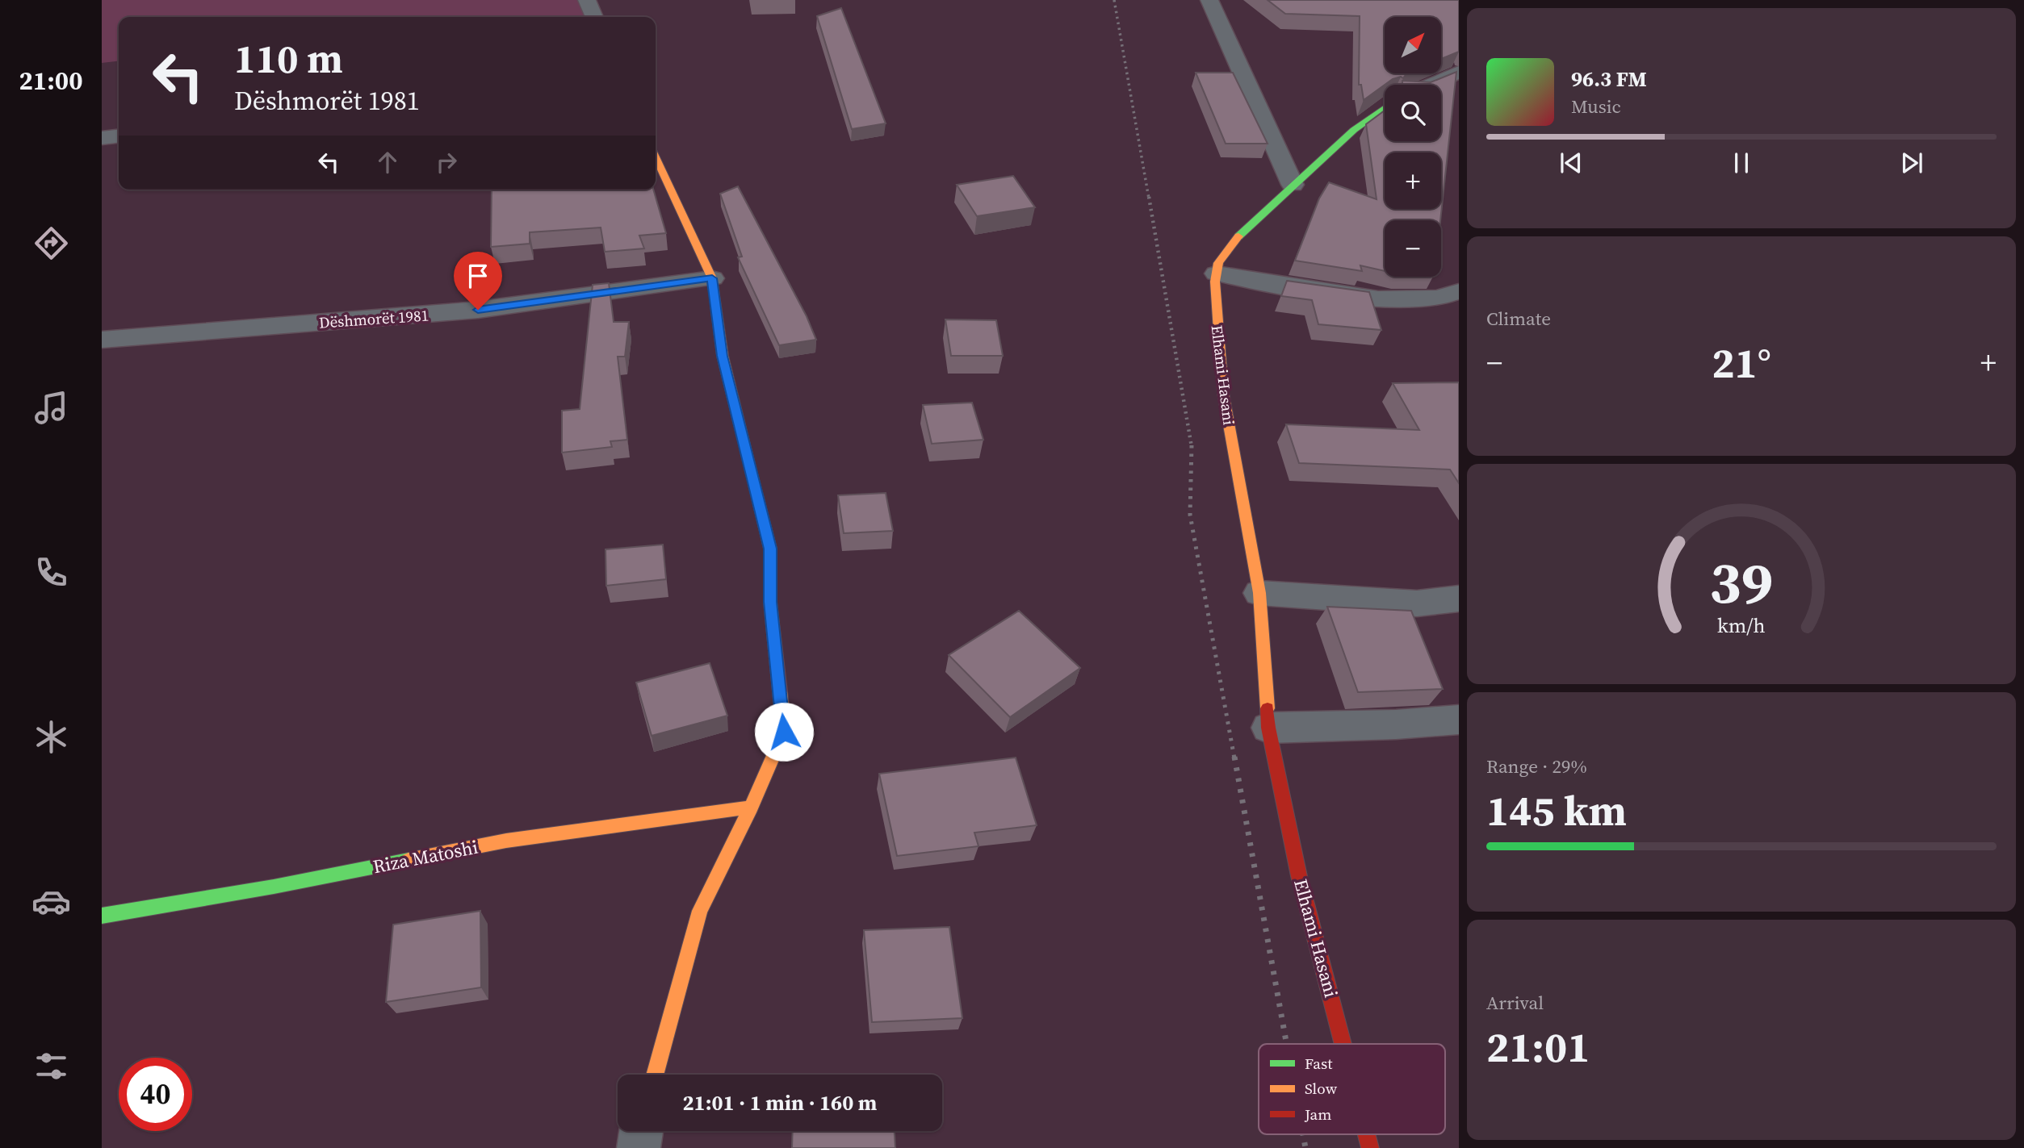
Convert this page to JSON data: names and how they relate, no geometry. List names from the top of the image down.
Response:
{
  "streets": {
    "street": ["Dëshmorët 1981", "Elhami Hasani", "Riza Matoshi"]
  },
  "legend": ["Fast", "Slow", "Jam"],
  "north": "top right",
  "page": {
    "tabs": "21:00",
    "map_buttons": ["+", "−"],
    "turn": ["110 m", "Dëshmorët 1981"],
    "song": ["96.3 FM", "Music"],
    "tile": [
      "Climate",
      ["Range · 29%", "145 km"],
      ["Arrival", "21:01"]
    ],
    "heat": ["−", "21°", "+"],
    "limit": "40",
    "trip": "21:01 · 1 min · 160 m",
    "gauge": ["39", "km/h"]
  }
}
